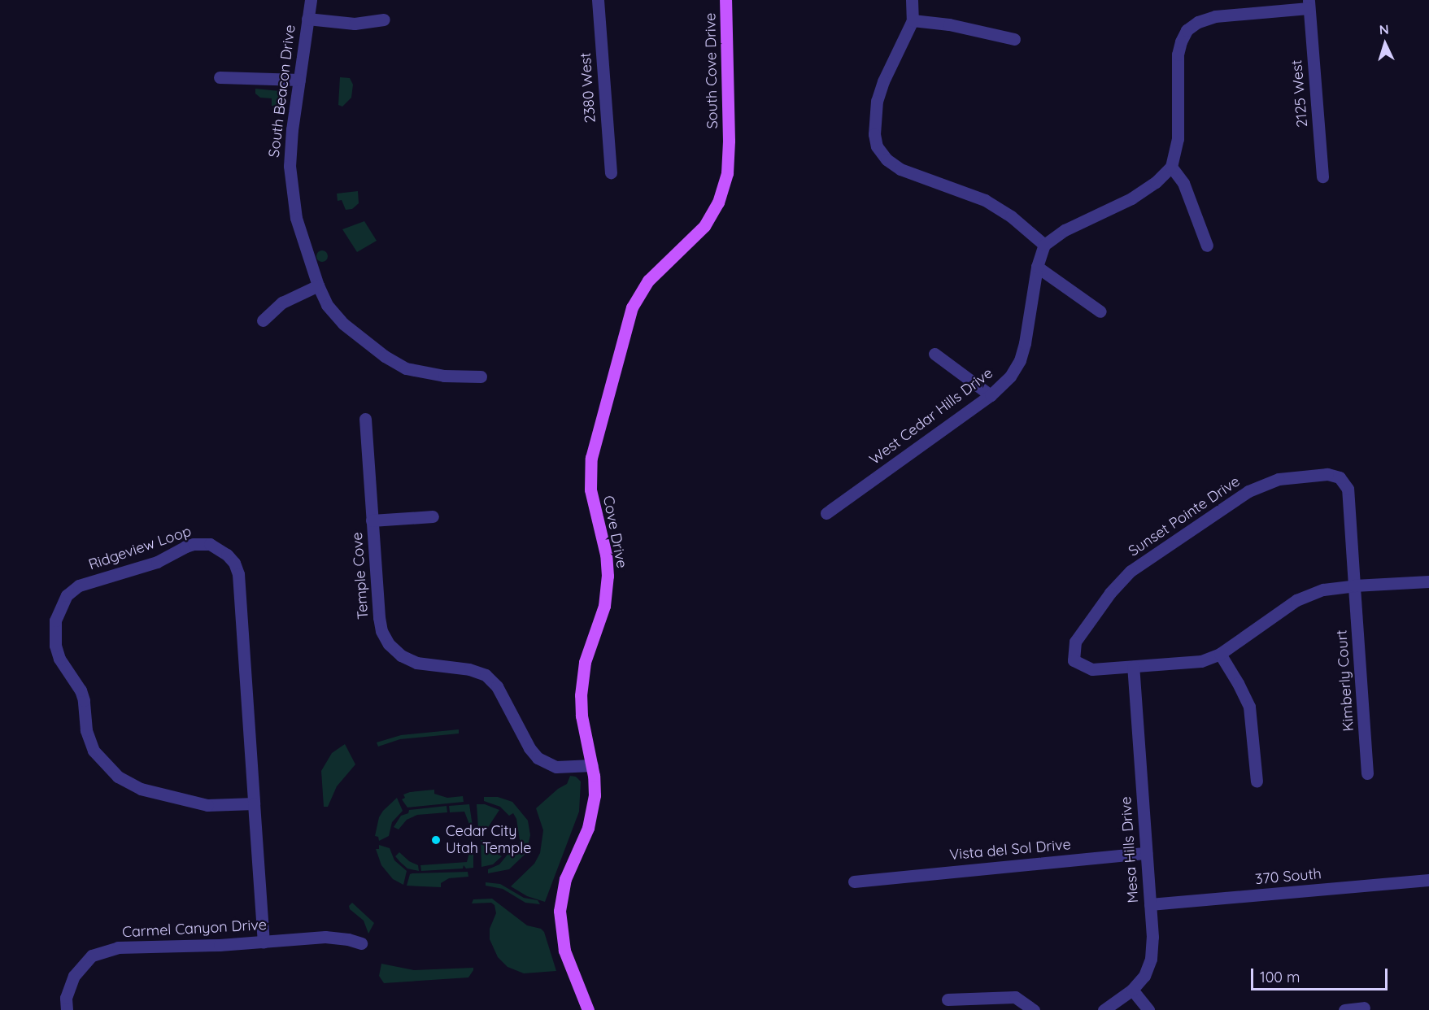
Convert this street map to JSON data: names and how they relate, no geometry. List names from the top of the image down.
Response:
{
  "streets": {
    "main road": ["South Cove Drive", "Cove Drive"],
    "street": [
      "2380 West",
      "South Beacon Drive",
      "2125 West",
      "West Cedar Hills Drive",
      "Sunset Pointe Drive",
      "Ridgeview Loop",
      "Temple Cove",
      "Kimberly Court",
      "Vista del Sol Drive",
      "Mesa Hills Drive",
      "370 South",
      "Carmel Canyon Drive"
    ]
  },
  "crossings": [
    ["South Cove Drive", "Cove Drive"],
    ["Sunset Pointe Drive", "Kimberly Court"],
    ["Sunset Pointe Drive", "Mesa Hills Drive"],
    ["Cove Drive", "Temple Cove"],
    ["Ridgeview Loop", "Carmel Canyon Drive"],
    ["Vista del Sol Drive", "Mesa Hills Drive"],
    ["Mesa Hills Drive", "370 South"]
  ],
  "places": ["Cedar City Utah Temple"],
  "scale_bar": "100 m",
  "north": "top"
}
